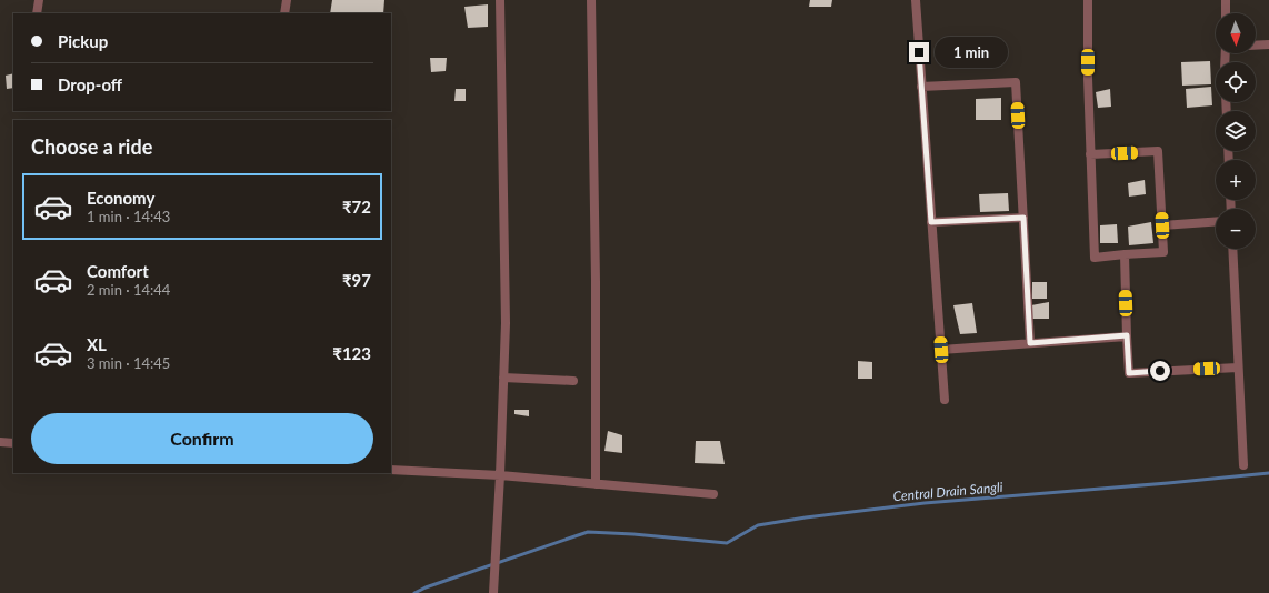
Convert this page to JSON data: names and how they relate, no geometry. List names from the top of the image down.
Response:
{
  "water": ["Central Drain Sangli"],
  "north": "bottom",
  "page": {
    "map_buttons": ["+", "−"],
    "banner": ["Pickup", "Drop-off"],
    "bubble": "1 min",
    "heading": "Choose a ride",
    "list": [
      {
        "name": "Economy",
        "note": "1 min · 14:43",
        "value": "₹72"
      },
      {
        "name": "Comfort",
        "note": "2 min · 14:44",
        "value": "₹97"
      },
      {
        "name": "XL",
        "note": "3 min · 14:45",
        "value": "₹123"
      }
    ],
    "buttons": "Confirm"
  }
}
